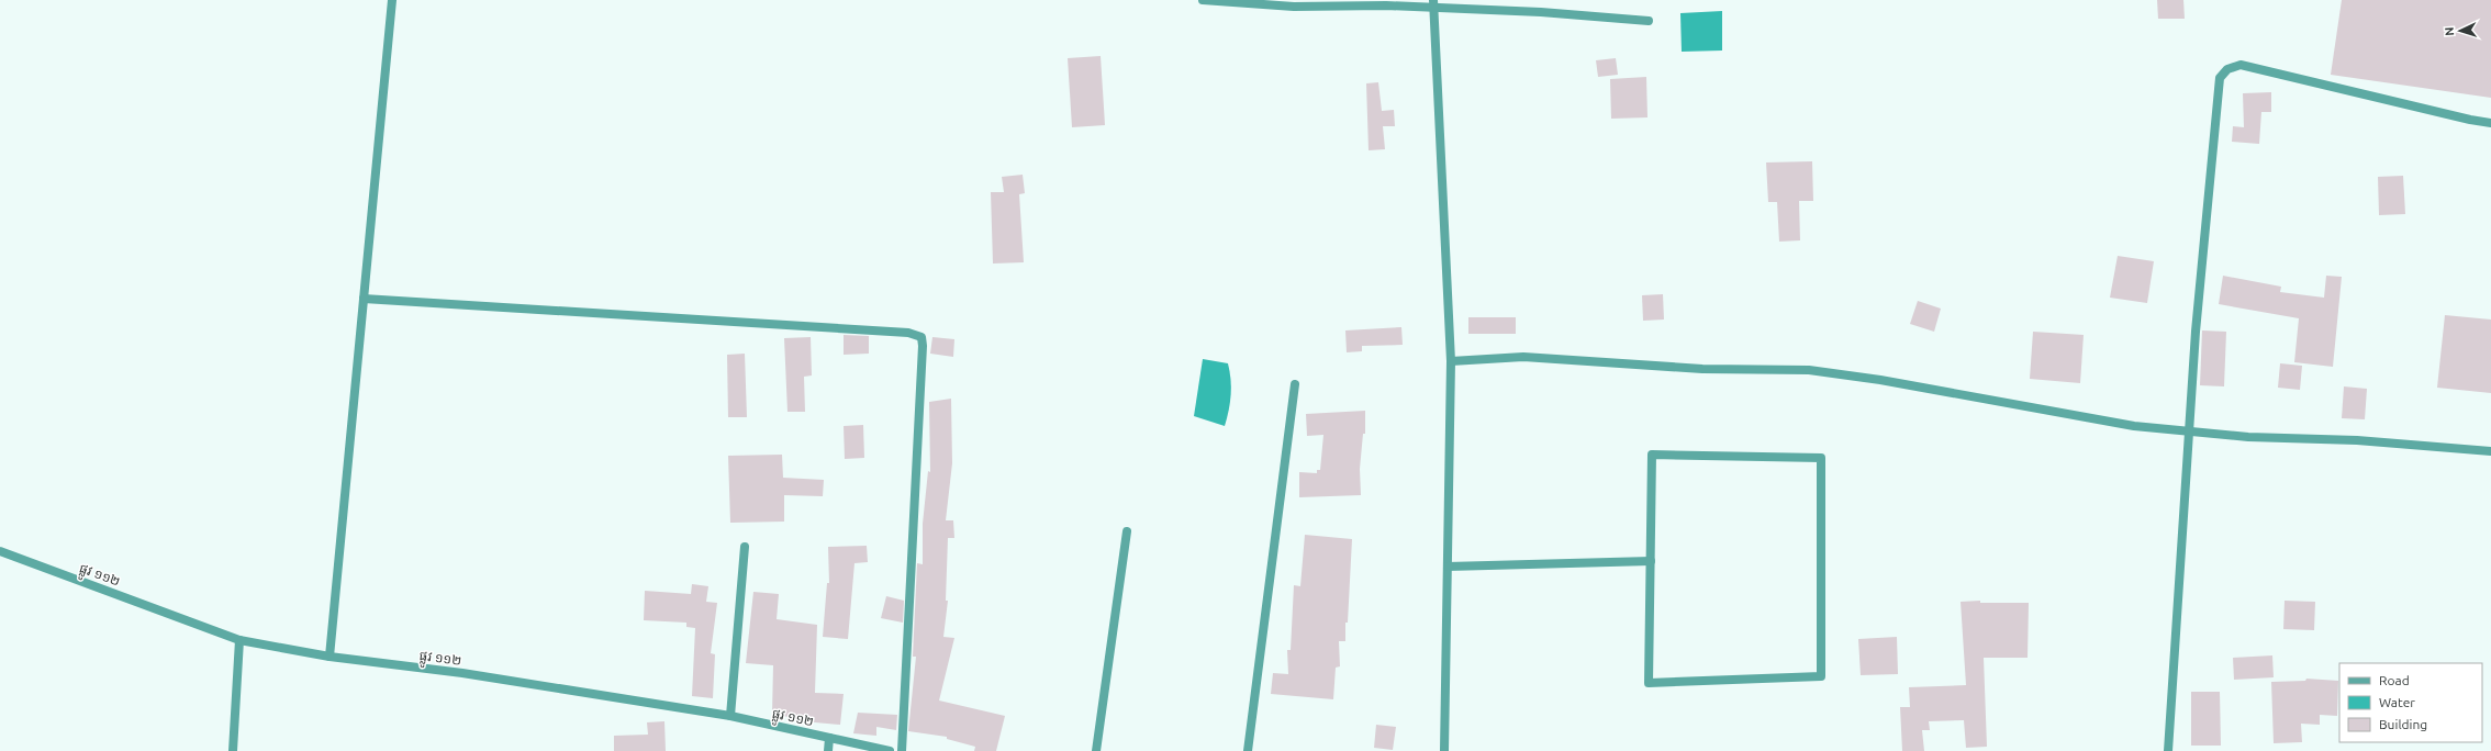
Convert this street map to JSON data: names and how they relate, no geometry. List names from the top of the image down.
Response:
{
  "streets": {
    "street": ["ផ្លូវ ១១២"]
  },
  "legend": ["Road", "Water", "Building"],
  "north": "left"
}
